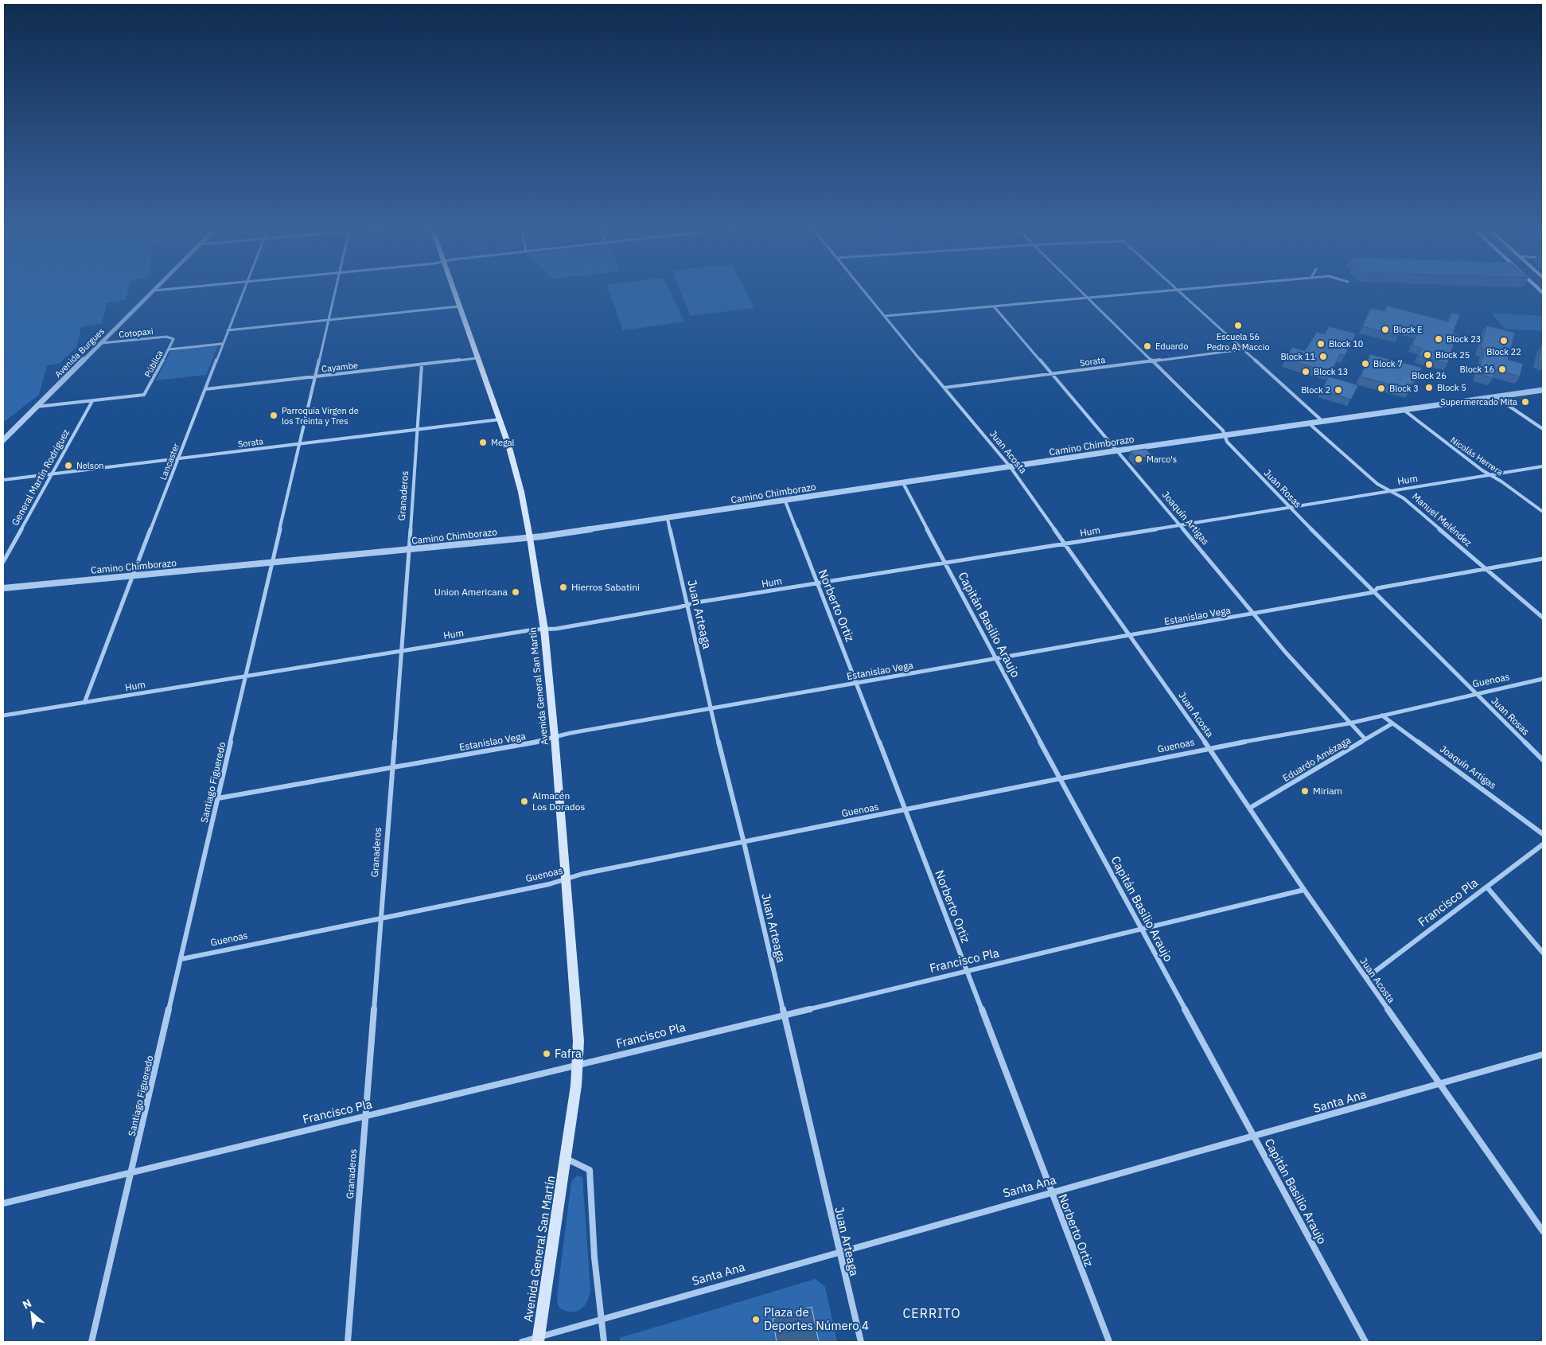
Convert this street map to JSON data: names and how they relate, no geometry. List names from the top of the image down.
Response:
{
  "streets": {
    "main road": ["Avenida General San Martín"],
    "street": [
      "Cotopaxi",
      "Avenida Burgues",
      "Sorata",
      "Pública",
      "Cayambe",
      "Camino Chimborazo",
      "Juan Acosta",
      "Nicolás Herrera",
      "Lancaster",
      "General Martín Rodríguez",
      "Hum",
      "Juan Rosas",
      "Granaderos",
      "Joaquín Artigas",
      "Manuel Meléndez",
      "Norberto Ortiz",
      "Juan Arteaga",
      "Estanislao Vega",
      "Capitán Basilio Araujo",
      "Guenoas",
      "Eduardo Amézaga",
      "Santiago Figueredo",
      "Francisco Pla",
      "Santa Ana"
    ]
  },
  "crossings": [
    ["Cotopaxi", "Avenida Burgues"],
    ["Cotopaxi", "Pública"],
    ["Sorata", "Juan Acosta"],
    ["Sorata", "Lancaster"],
    ["Sorata", "General Martín Rodríguez"],
    ["Sorata", "Juan Rosas"],
    ["Sorata", "Granaderos"],
    ["Sorata", "Joaquín Artigas"],
    ["Sorata", "Avenida General San Martín"],
    ["Sorata", "Santiago Figueredo"],
    ["Pública", "General Martín Rodríguez"],
    ["Cayambe", "Lancaster"],
    ["Cayambe", "Granaderos"],
    ["Cayambe", "Avenida General San Martín"],
    ["Cayambe", "Santiago Figueredo"],
    ["Camino Chimborazo", "Juan Acosta"],
    ["Camino Chimborazo", "Nicolás Herrera"],
    ["Camino Chimborazo", "Lancaster"],
    ["Camino Chimborazo", "Juan Rosas"],
    ["Camino Chimborazo", "Granaderos"],
    ["Camino Chimborazo", "Joaquín Artigas"],
    ["Camino Chimborazo", "Manuel Meléndez"],
    ["Camino Chimborazo", "Norberto Ortiz"],
    ["Camino Chimborazo", "Juan Arteaga"],
    ["Camino Chimborazo", "Capitán Basilio Araujo"],
    ["Camino Chimborazo", "Avenida General San Martín"],
    ["Camino Chimborazo", "Santiago Figueredo"],
    ["Juan Acosta", "Hum"],
    ["Juan Acosta", "Estanislao Vega"],
    ["Juan Acosta", "Guenoas"],
    ["Juan Acosta", "Eduardo Amézaga"],
    ["Juan Acosta", "Francisco Pla"],
    ["Juan Acosta", "Santa Ana"],
    ["Nicolás Herrera", "Hum"],
    ["Lancaster", "Hum"],
    ["Hum", "Juan Rosas"],
    ["Hum", "Granaderos"],
    ["Hum", "Joaquín Artigas"],
    ["Hum", "Manuel Meléndez"],
    ["Hum", "Norberto Ortiz"],
    ["Hum", "Juan Arteaga"],
    ["Hum", "Capitán Basilio Araujo"],
    ["Hum", "Avenida General San Martín"],
    ["Hum", "Santiago Figueredo"],
    ["Juan Rosas", "Estanislao Vega"],
    ["Juan Rosas", "Guenoas"],
    ["Granaderos", "Estanislao Vega"],
    ["Granaderos", "Guenoas"],
    ["Granaderos", "Francisco Pla"],
    ["Joaquín Artigas", "Estanislao Vega"],
    ["Joaquín Artigas", "Guenoas"],
    ["Joaquín Artigas", "Eduardo Amézaga"],
    ["Manuel Meléndez", "Estanislao Vega"],
    ["Norberto Ortiz", "Estanislao Vega"],
    ["Norberto Ortiz", "Guenoas"],
    ["Norberto Ortiz", "Francisco Pla"],
    ["Norberto Ortiz", "Santa Ana"],
    ["Juan Arteaga", "Estanislao Vega"],
    ["Juan Arteaga", "Guenoas"],
    ["Juan Arteaga", "Francisco Pla"],
    ["Juan Arteaga", "Santa Ana"],
    ["Estanislao Vega", "Capitán Basilio Araujo"],
    ["Estanislao Vega", "Avenida General San Martín"],
    ["Estanislao Vega", "Santiago Figueredo"],
    ["Capitán Basilio Araujo", "Guenoas"],
    ["Capitán Basilio Araujo", "Francisco Pla"],
    ["Capitán Basilio Araujo", "Santa Ana"],
    ["Guenoas", "Avenida General San Martín"],
    ["Guenoas", "Santiago Figueredo"],
    ["Avenida General San Martín", "Francisco Pla"],
    ["Avenida General San Martín", "Santa Ana"],
    ["Santiago Figueredo", "Francisco Pla"]
  ],
  "districts": ["CERRITO"],
  "places": [
    "Escuela 56 Pedro A. Maccio",
    "Block E",
    "Block 23",
    "Block 22",
    "Block 10",
    "Eduardo",
    "Block 25",
    "Block 11",
    "Block 7",
    "Block 26",
    "Block 16",
    "Block 13",
    "Block 5",
    "Block 3",
    "Block 2",
    "Supermercado Mita",
    "Parroquia Virgen de los Treinta y Tres",
    "Megal",
    "Marco's",
    "Nelson",
    "Hierros Sabatini",
    "Union Americana",
    "Miriam",
    "Almacén Los Dorados",
    "Fafra",
    "Plaza de Deportes Número 4"
  ],
  "north": "top left"
}
